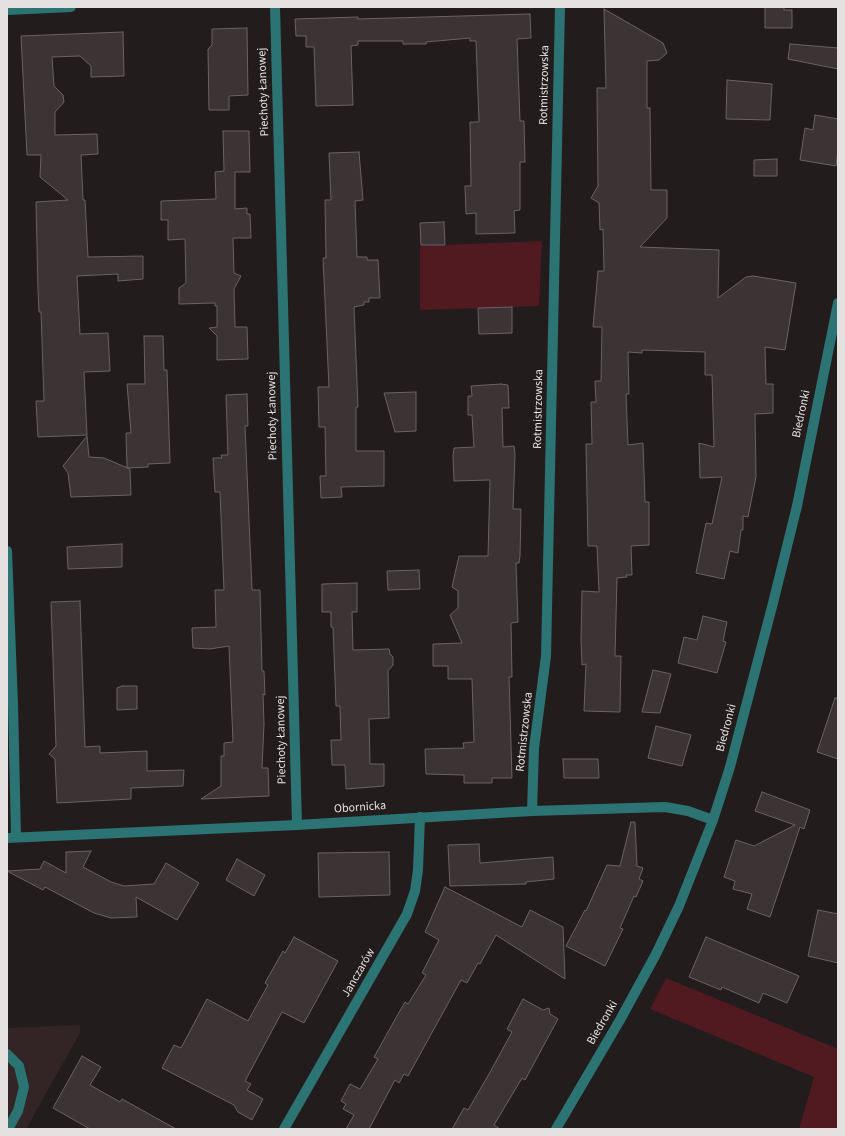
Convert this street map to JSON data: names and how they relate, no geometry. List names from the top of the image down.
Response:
{
  "streets": {
    "street": [
      "Rotmistrzowska",
      "Piechoty Łanowej",
      "Biedronki",
      "Obornicka",
      "Janczarów"
    ]
  },
  "crossings": [
    ["Rotmistrzowska", "Obornicka"],
    ["Piechoty Łanowej", "Obornicka"],
    ["Biedronki", "Obornicka"],
    ["Obornicka", "Janczarów"]
  ]
}
